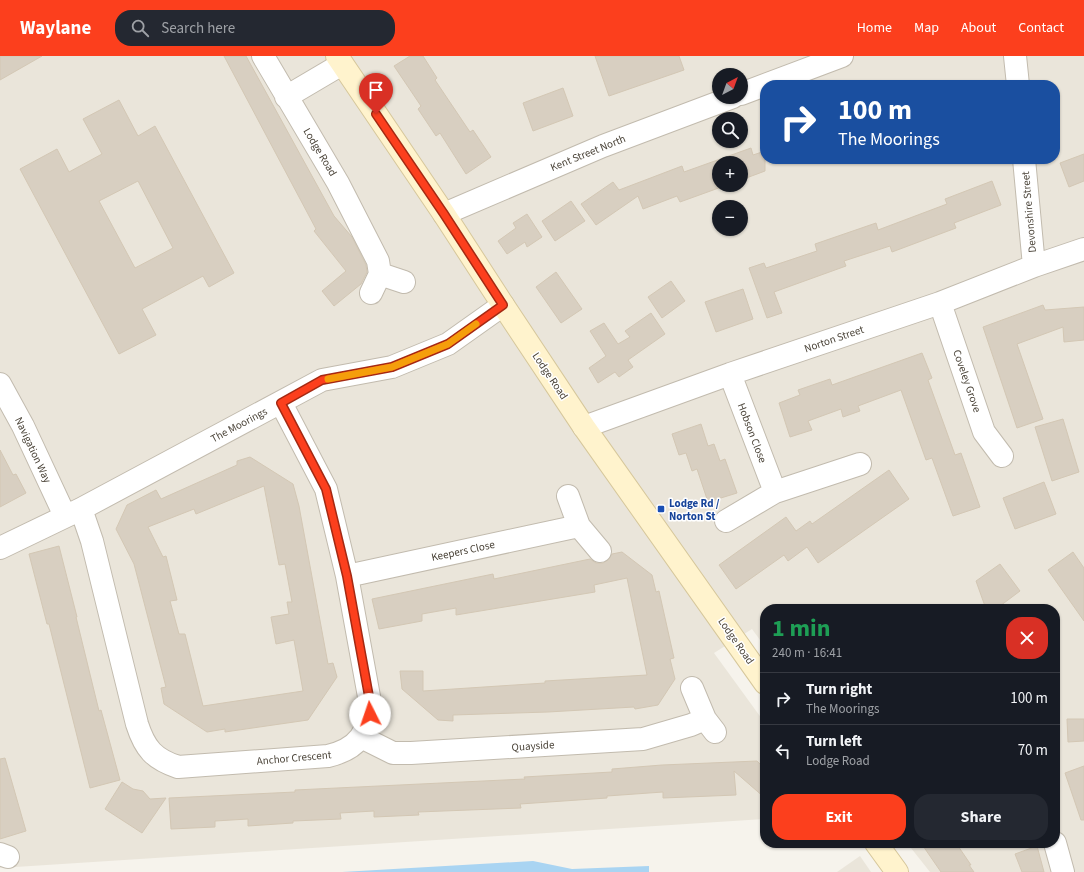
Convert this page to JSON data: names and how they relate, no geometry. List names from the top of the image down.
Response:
{
  "streets": {
    "street": [
      "Lodge Road",
      "Kent Street North",
      "Devonshire Street",
      "Norton Street",
      "Coveley Grove",
      "The Moorings",
      "Hobson Close",
      "Navigation Way",
      "Keepers Close",
      "Quayside",
      "Anchor Crescent"
    ]
  },
  "crossings": [
    ["Lodge Road", "Kent Street North"],
    ["Lodge Road", "Norton Street"],
    ["Lodge Road", "The Moorings"],
    ["Devonshire Street", "Norton Street"],
    ["Norton Street", "Coveley Grove"],
    ["Norton Street", "Hobson Close"],
    ["The Moorings", "Navigation Way"],
    ["The Moorings", "Anchor Crescent"],
    ["Navigation Way", "Anchor Crescent"],
    ["Keepers Close", "Anchor Crescent"],
    ["Quayside", "Anchor Crescent"]
  ],
  "places": {
    "transit": ["Lodge Rd / Norton St"]
  },
  "north": "top right",
  "page": {
    "header": "Waylane",
    "search": "Search here",
    "nav": [
      "Home",
      "Map",
      "About",
      "Contact"
    ],
    "map_buttons": ["+", "−"],
    "turn": ["100 m", "The Moorings"],
    "heading": ["1 min", "240 m · 16:41"],
    "list": [
      {
        "name": "Turn right",
        "note": "The Moorings",
        "value": "100 m"
      },
      {
        "name": "Turn left",
        "note": "Lodge Road",
        "value": "70 m"
      }
    ],
    "buttons": ["Exit", "Share"]
  }
}
